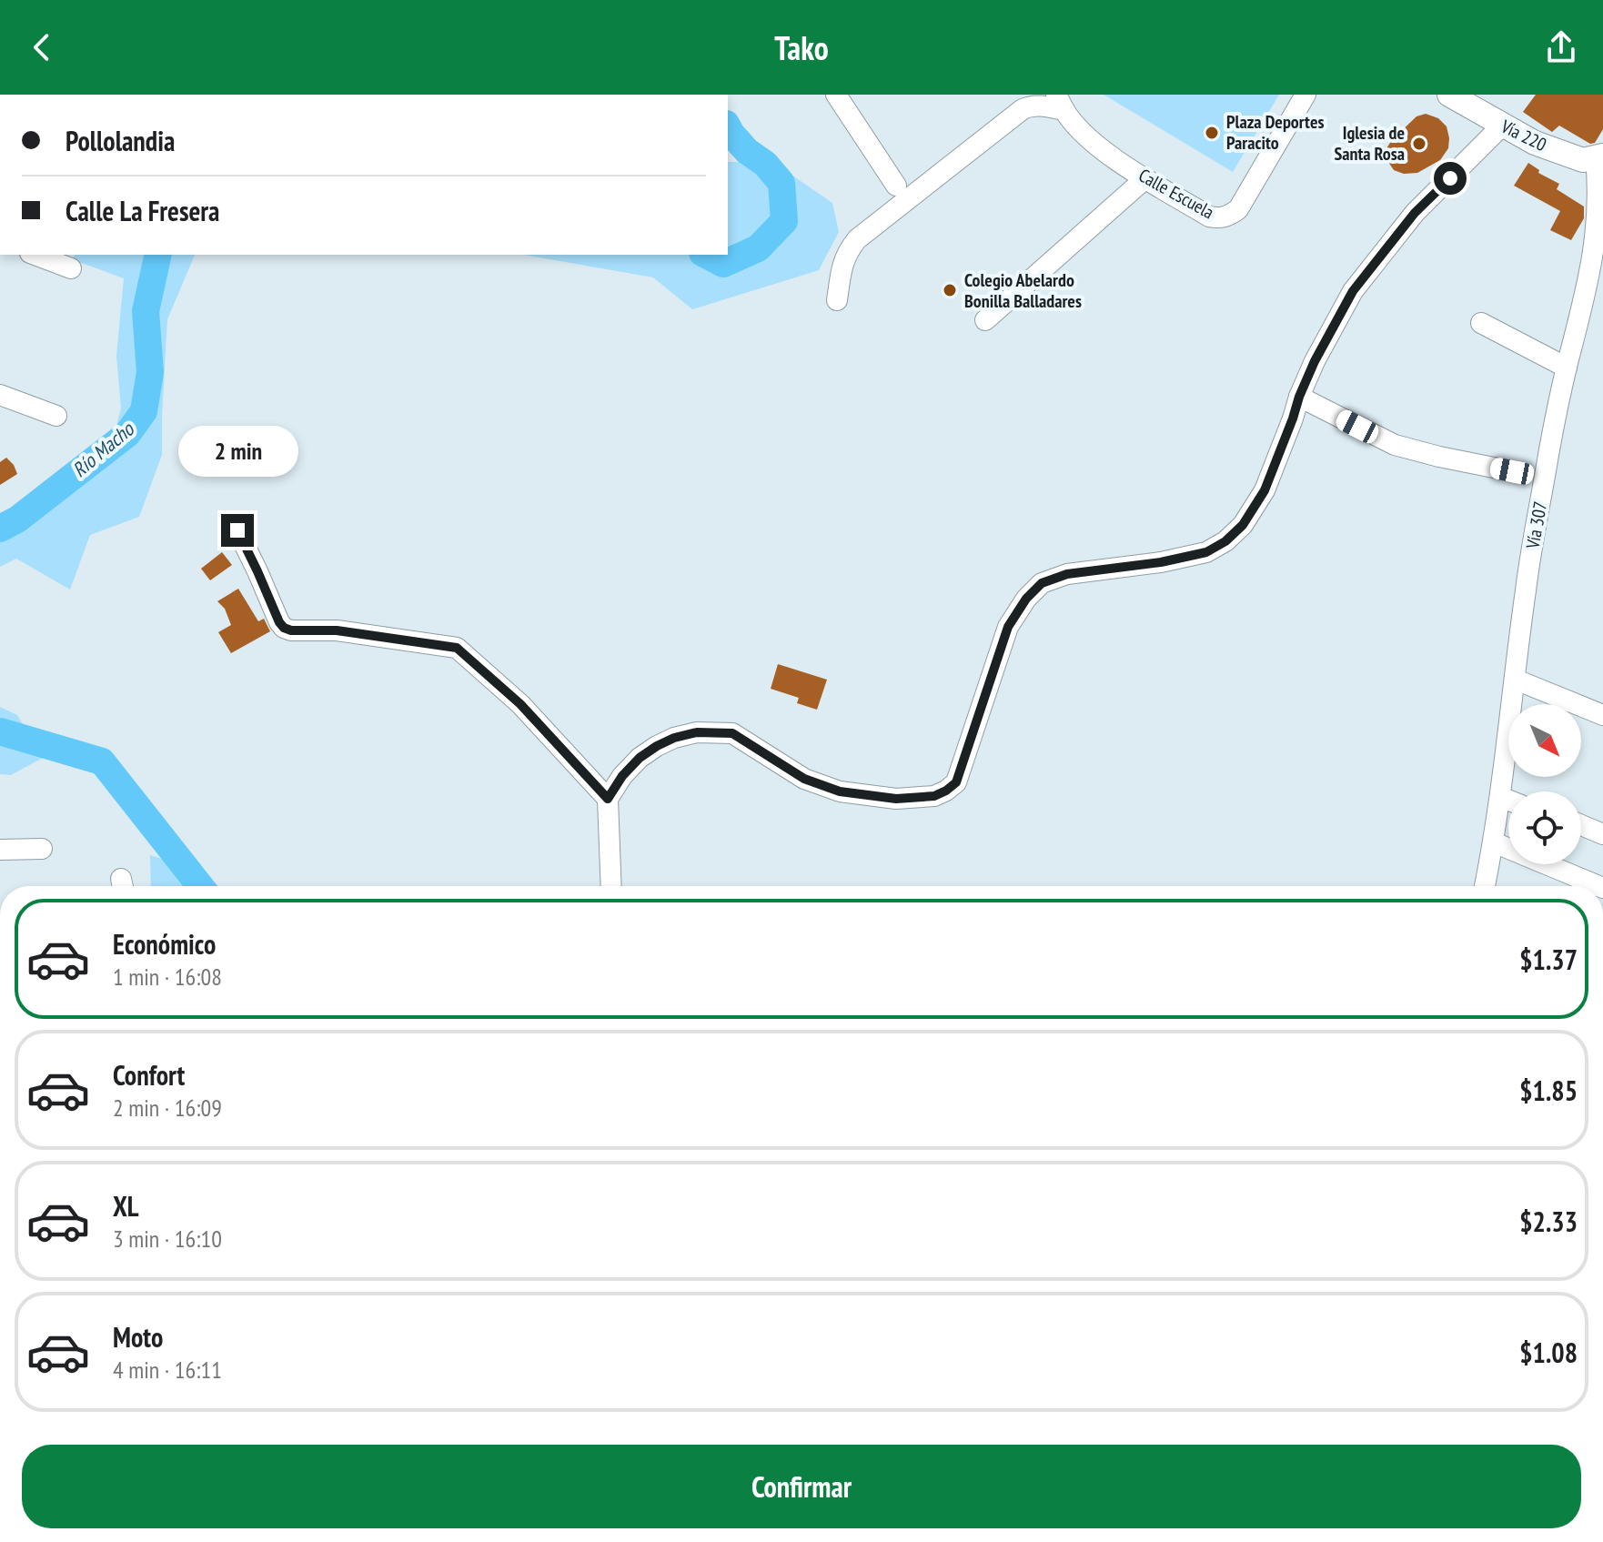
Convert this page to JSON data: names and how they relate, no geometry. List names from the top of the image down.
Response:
{
  "streets": {
    "main road": ["Vía 220"],
    "street": ["Calle Escuela", "Vía 307"]
  },
  "crossings": [
    ["Vía 220", "Vía 307"]
  ],
  "water": ["Río Macho"],
  "places": ["Plaza Deportes Paracito", "Iglesia de Santa Rosa", "Colegio Abelardo Bonilla Balladares"],
  "north": "bottom right",
  "page": {
    "header": "Tako",
    "banner": ["Pollolandia", "Calle La Fresera"],
    "bubble": "2 min",
    "list": [
      {
        "name": "Económico",
        "note": "1 min · 16:08",
        "value": "$1.37"
      },
      {
        "name": "Confort",
        "note": "2 min · 16:09",
        "value": "$1.85"
      },
      {
        "name": "XL",
        "note": "3 min · 16:10",
        "value": "$2.33"
      },
      {
        "name": "Moto",
        "note": "4 min · 16:11",
        "value": "$1.08"
      }
    ],
    "buttons": "Confirmar"
  }
}
